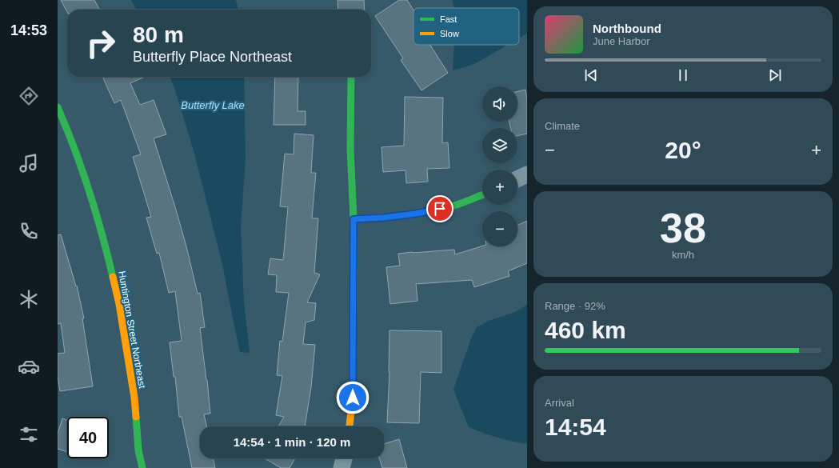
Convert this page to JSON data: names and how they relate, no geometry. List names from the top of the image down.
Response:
{
  "streets": {
    "street": ["Huntington Street Northeast"]
  },
  "water": ["Butterfly Lake"],
  "legend": ["Fast", "Slow"],
  "page": {
    "tabs": "14:53",
    "turn": ["80 m", "Butterfly Place Northeast"],
    "song": ["Northbound", "June Harbor"],
    "map_buttons": ["+", "−"],
    "tile": [
      "Climate",
      ["38", "km/h"],
      ["Range · 92%", "460 km"],
      ["Arrival", "14:54"]
    ],
    "heat": ["−", "20°", "+"],
    "limit": "40",
    "trip": "14:54 · 1 min · 120 m"
  }
}
